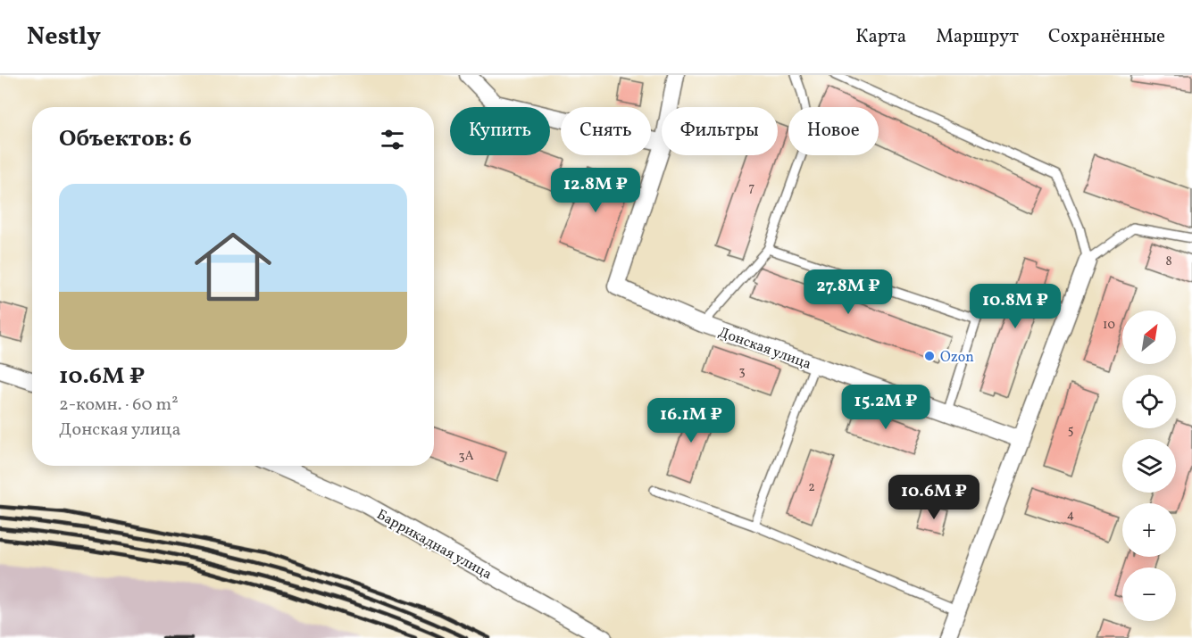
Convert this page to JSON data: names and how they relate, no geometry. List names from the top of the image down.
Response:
{
  "streets": {
    "street": ["Донская улица", "Баррикадная улица"]
  },
  "places": ["Ozon"],
  "house_numbers": [
    "7",
    "8",
    "10",
    "3",
    "5",
    "3А",
    "2",
    "4"
  ],
  "north": "top right",
  "page": {
    "header": "Nestly",
    "nav": ["Карта", "Маршрут", "Сохранённые"],
    "chip": [
      "Купить",
      "Снять",
      "Фильтры",
      "Новое"
    ],
    "heading": "Объектов: 6",
    "price": [
      "12.8M ₽",
      "27.8M ₽",
      "10.8M ₽",
      "15.2M ₽",
      "16.1M ₽",
      "10.6M ₽"
    ],
    "list": [
      {
        "name": "10.6M ₽",
        "note": "2-комн. · 60 m² · Донская улица"
      }
    ],
    "map_buttons": ["+", "−"]
  }
}
